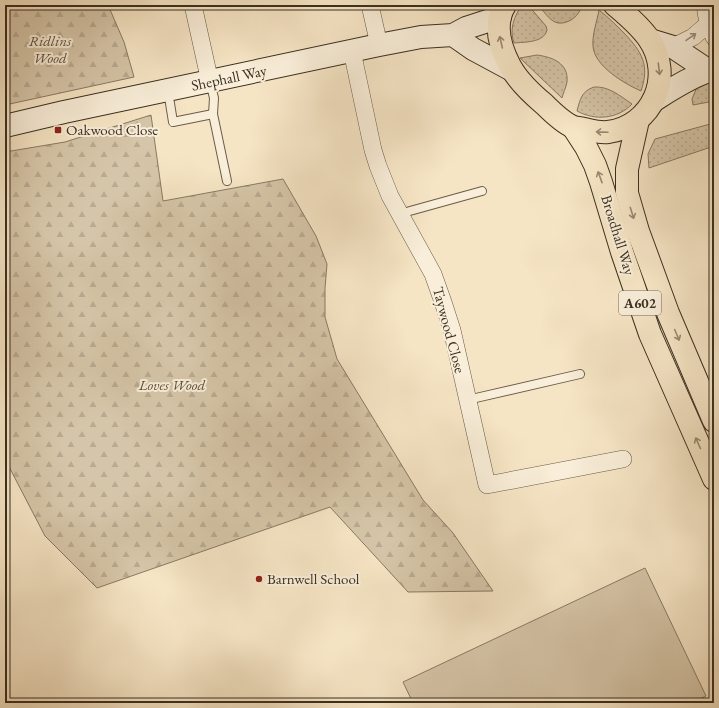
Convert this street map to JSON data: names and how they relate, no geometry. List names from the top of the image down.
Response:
{
  "streets": {
    "highway": ["Broadhall Way", "A602"],
    "street": ["Shephall Way", "Taywood Close"]
  },
  "crossings": [
    ["Shephall Way", "Taywood Close"]
  ],
  "parks": ["Ridlins Wood", "Loves Wood"],
  "places": {
    "transit": ["Oakwood Close"],
    "other": ["Barnwell School"]
  }
}
